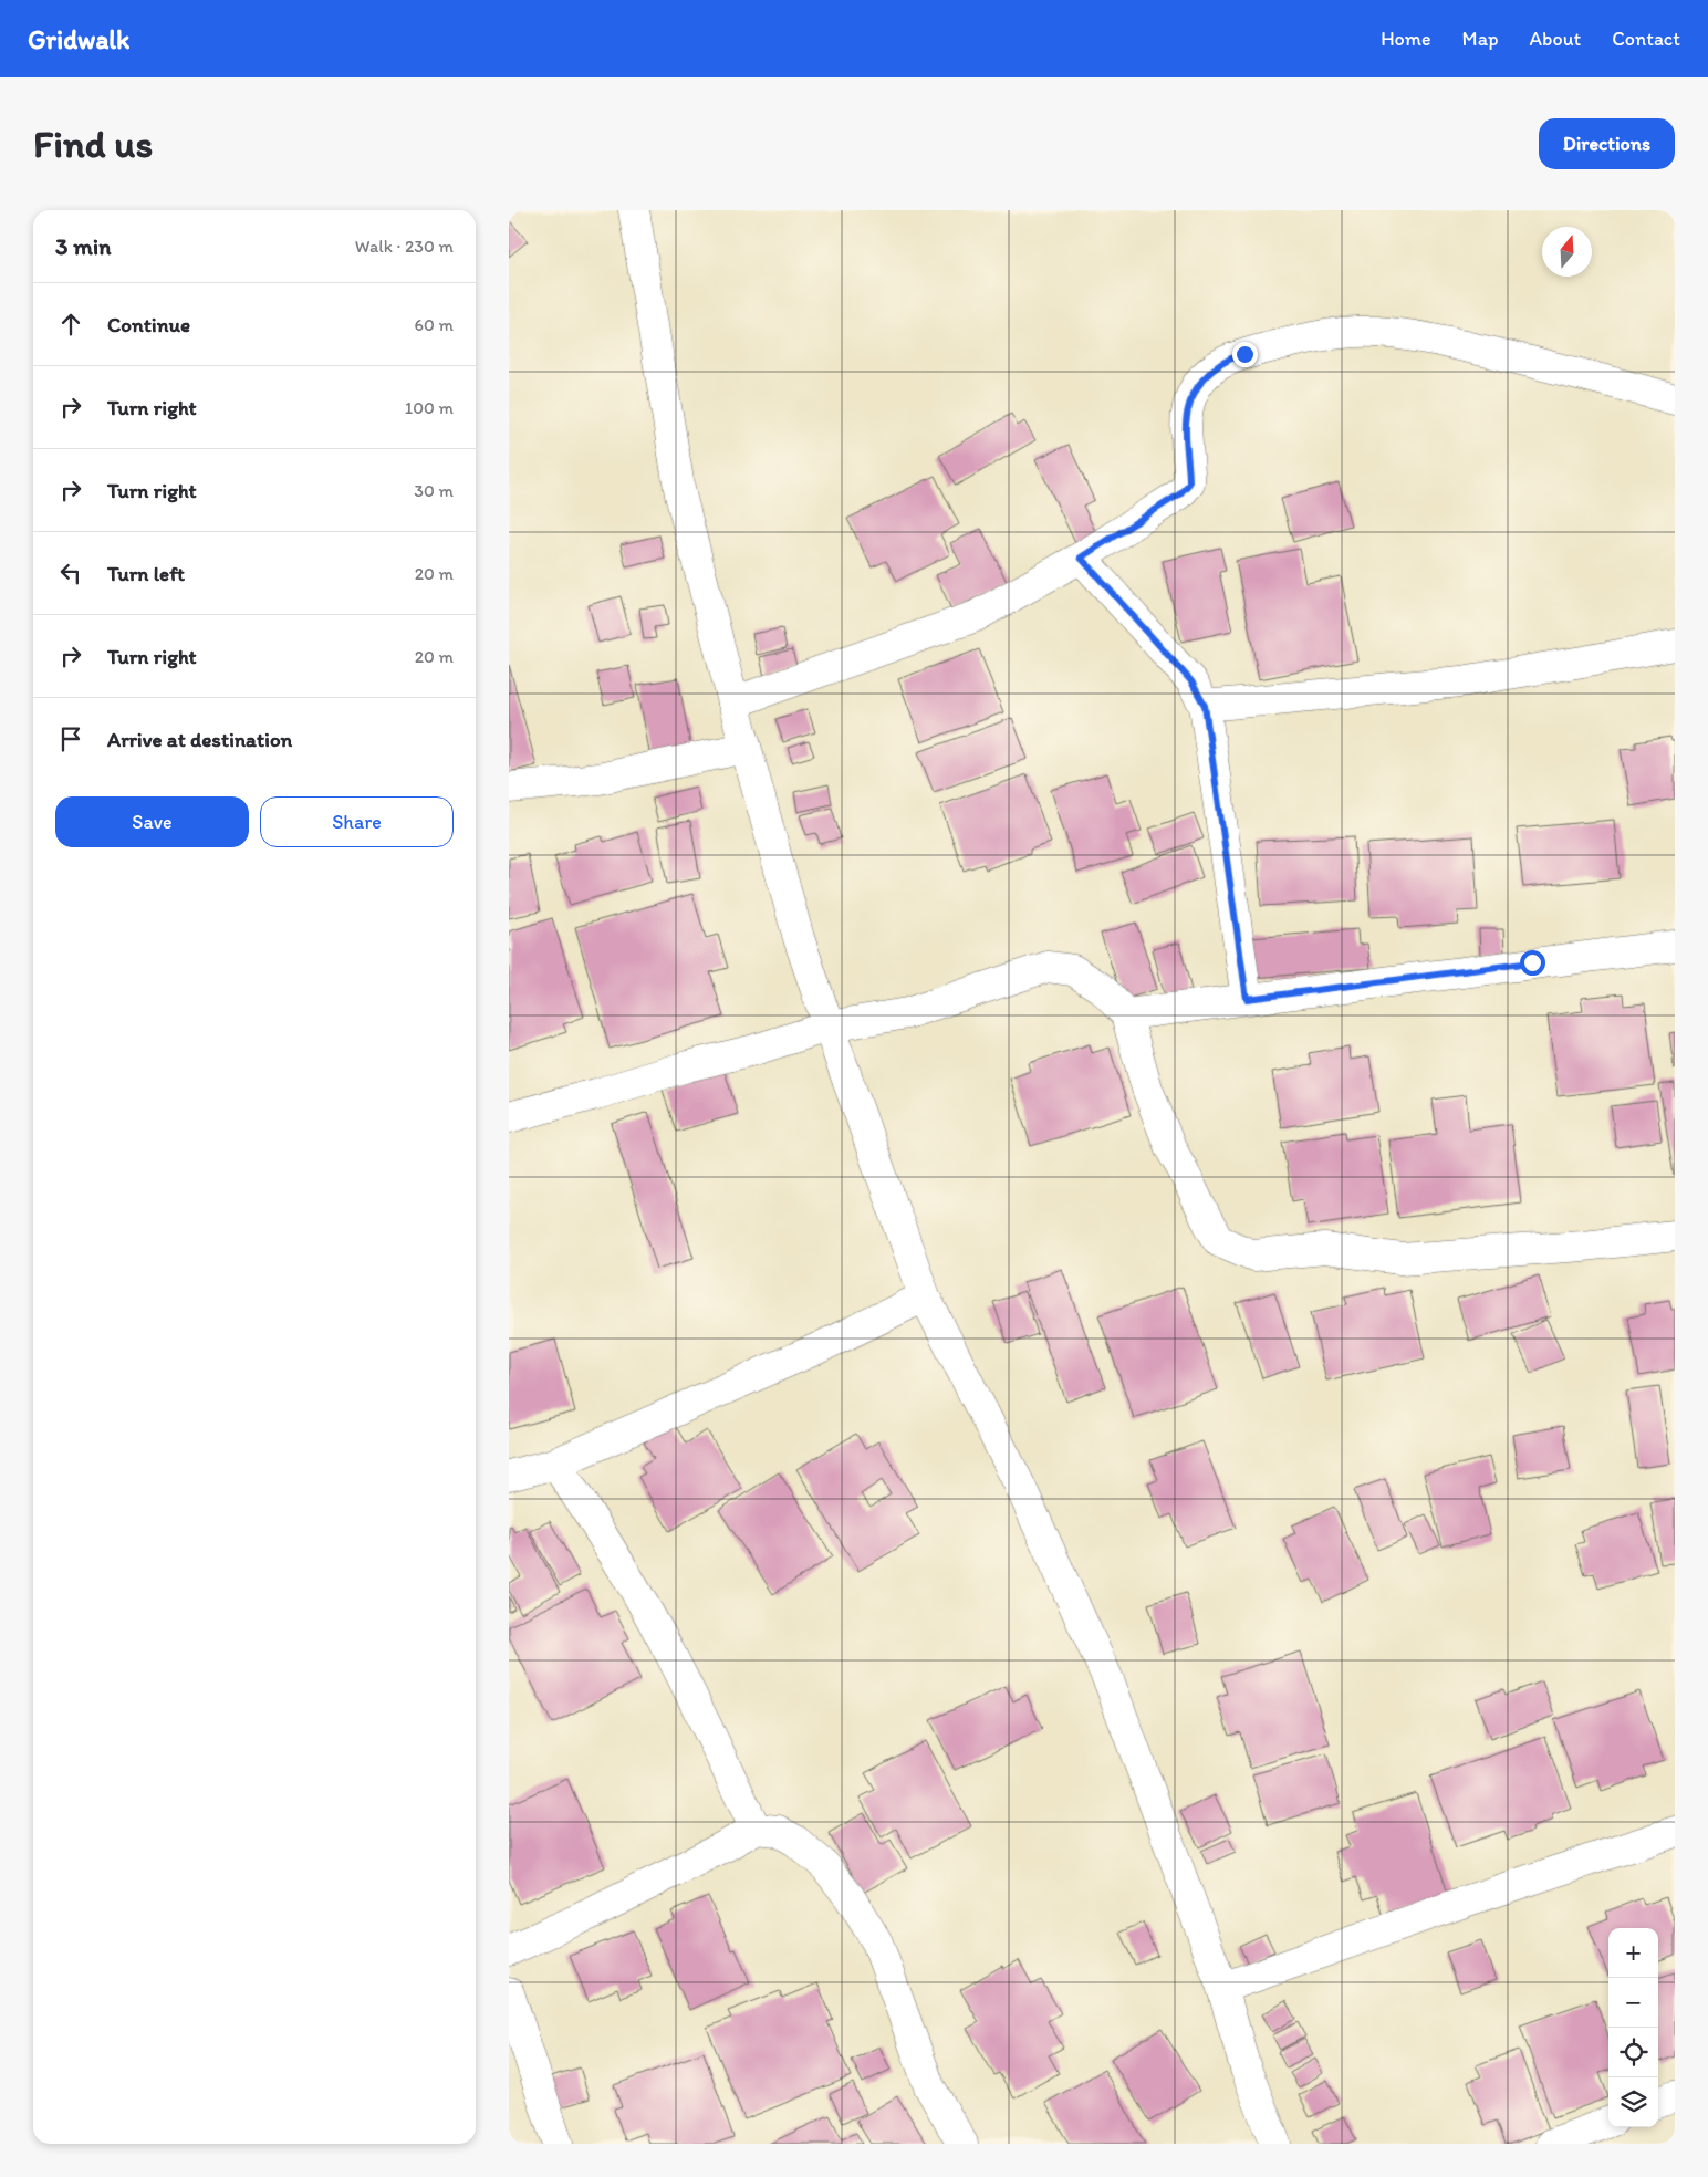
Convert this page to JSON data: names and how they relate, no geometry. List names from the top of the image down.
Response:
{
  "north": "top",
  "page": {
    "header": "Gridwalk",
    "nav": [
      "Home",
      "Map",
      "About",
      "Contact"
    ],
    "buttons": [
      "Directions",
      ["Save", "Share"]
    ],
    "title": "Find us",
    "heading": ["3 min", "Walk · 230 m"],
    "list": [
      ["Continue", "60 m"],
      ["Turn right", "100 m"],
      ["Turn right", "30 m"],
      ["Turn left", "20 m"],
      ["Turn right", "20 m"],
      "Arrive at destination"
    ],
    "map_buttons": ["+", "−"]
  }
}
